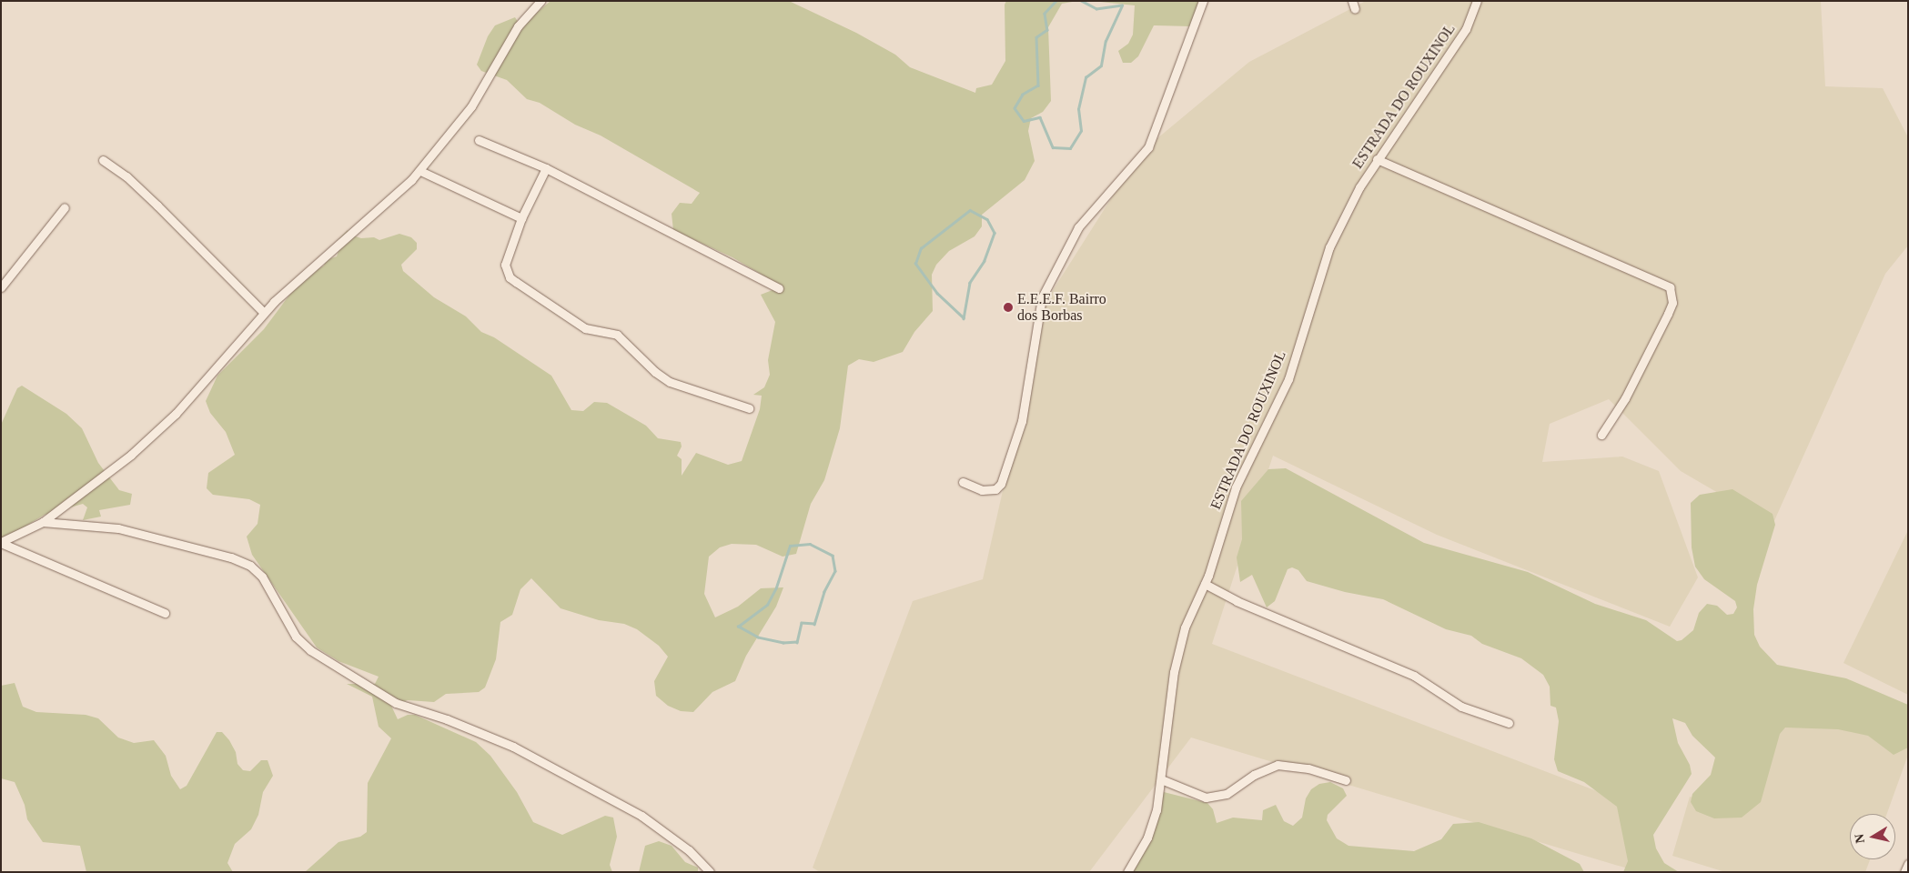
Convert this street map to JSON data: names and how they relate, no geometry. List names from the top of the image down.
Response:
{
  "streets": {
    "street": ["ESTRADA DO ROUXINOL"]
  },
  "places": ["E.E.E.F. Bairro dos Borbas"],
  "north": "left"
}
